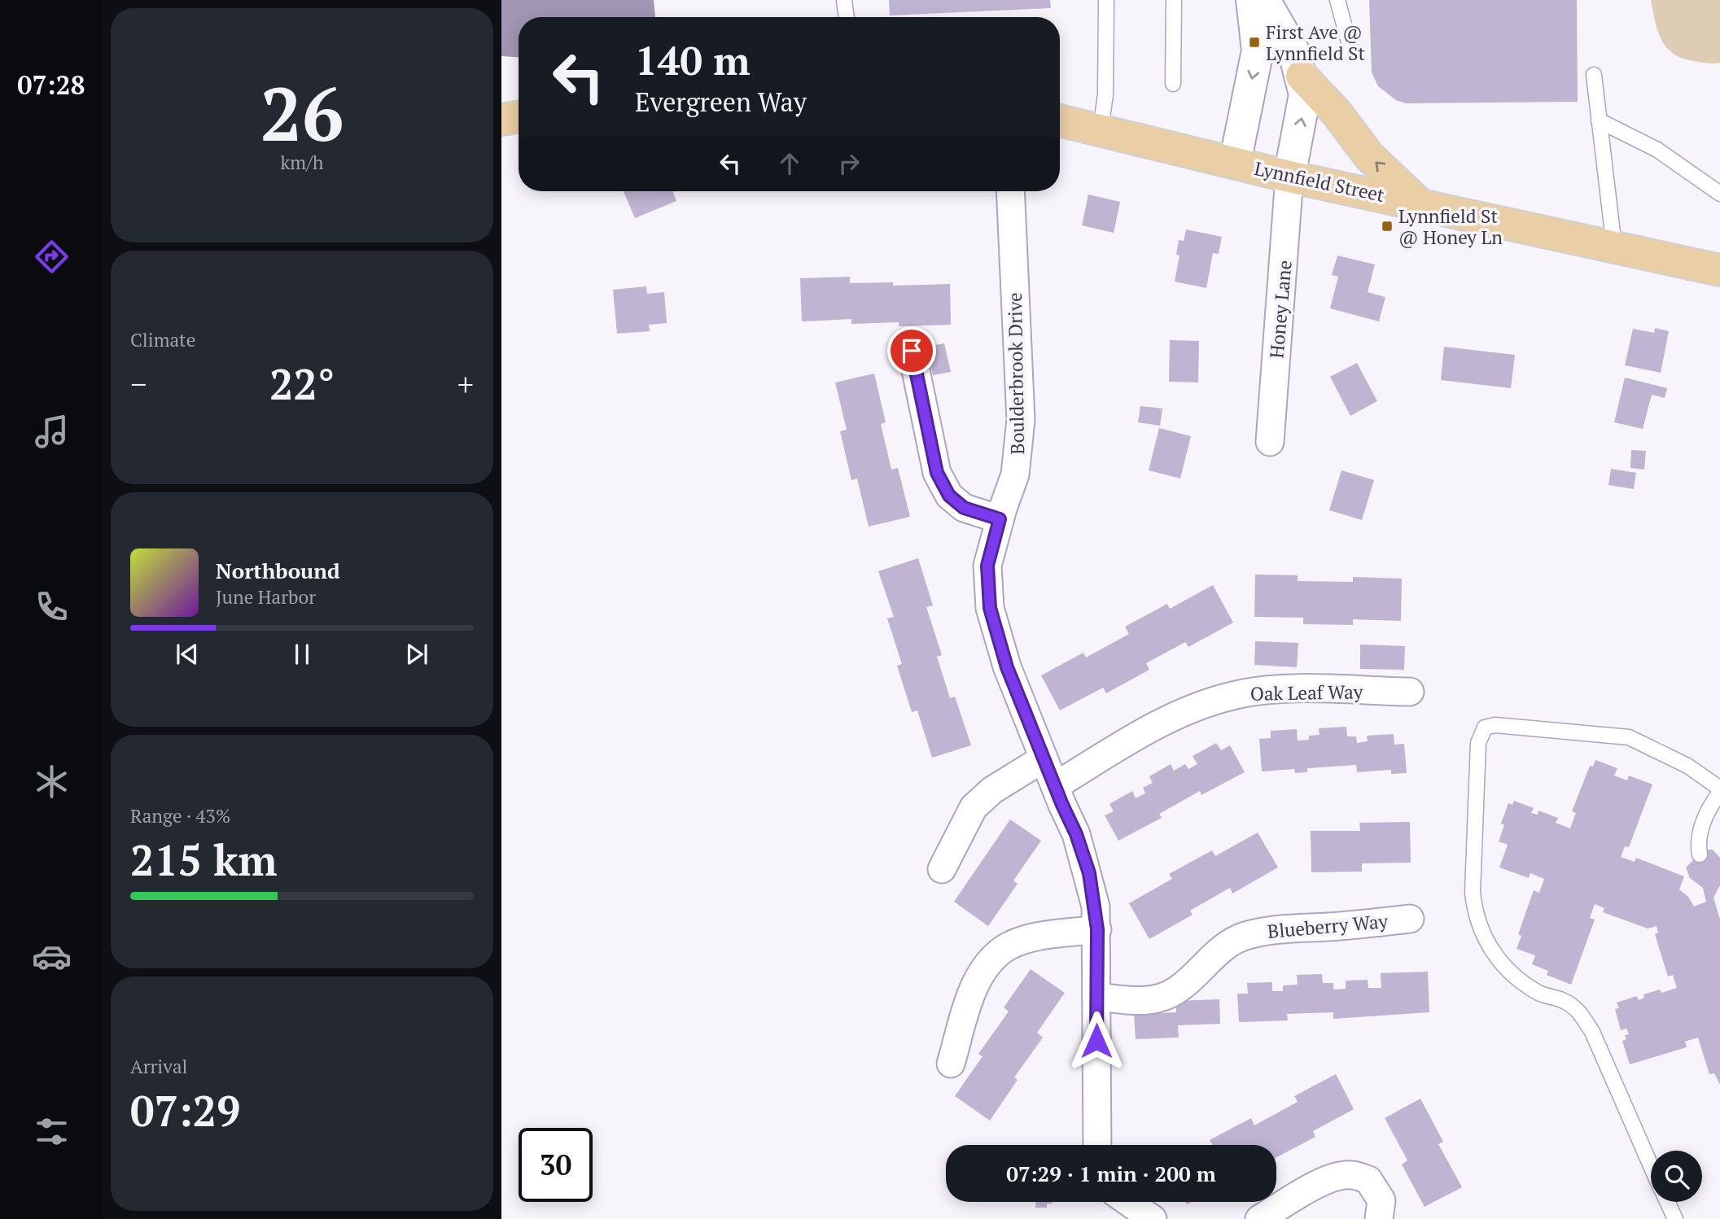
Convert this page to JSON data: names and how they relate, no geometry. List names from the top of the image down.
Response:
{
  "streets": {
    "main road": ["Lynnfield Street"],
    "street": [
      "Honey Lane",
      "Boulderbrook Drive",
      "Oak Leaf Way",
      "Blueberry Way"
    ]
  },
  "crossings": [
    ["Lynnfield Street", "Honey Lane"],
    ["Boulderbrook Drive", "Oak Leaf Way"],
    ["Boulderbrook Drive", "Blueberry Way"]
  ],
  "places": {
    "transit": ["First Ave @ Lynnfield St", "Lynnfield St @ Honey Ln"]
  },
  "page": {
    "tabs": "07:28",
    "tile": [
      ["26", "km/h"],
      "Climate",
      ["Range · 43%", "215 km"],
      ["Arrival", "07:29"]
    ],
    "turn": ["140 m", "Evergreen Way"],
    "heat": ["−", "22°", "+"],
    "song": ["Northbound", "June Harbor"],
    "limit": "30",
    "trip": "07:29 · 1 min · 200 m"
  }
}
